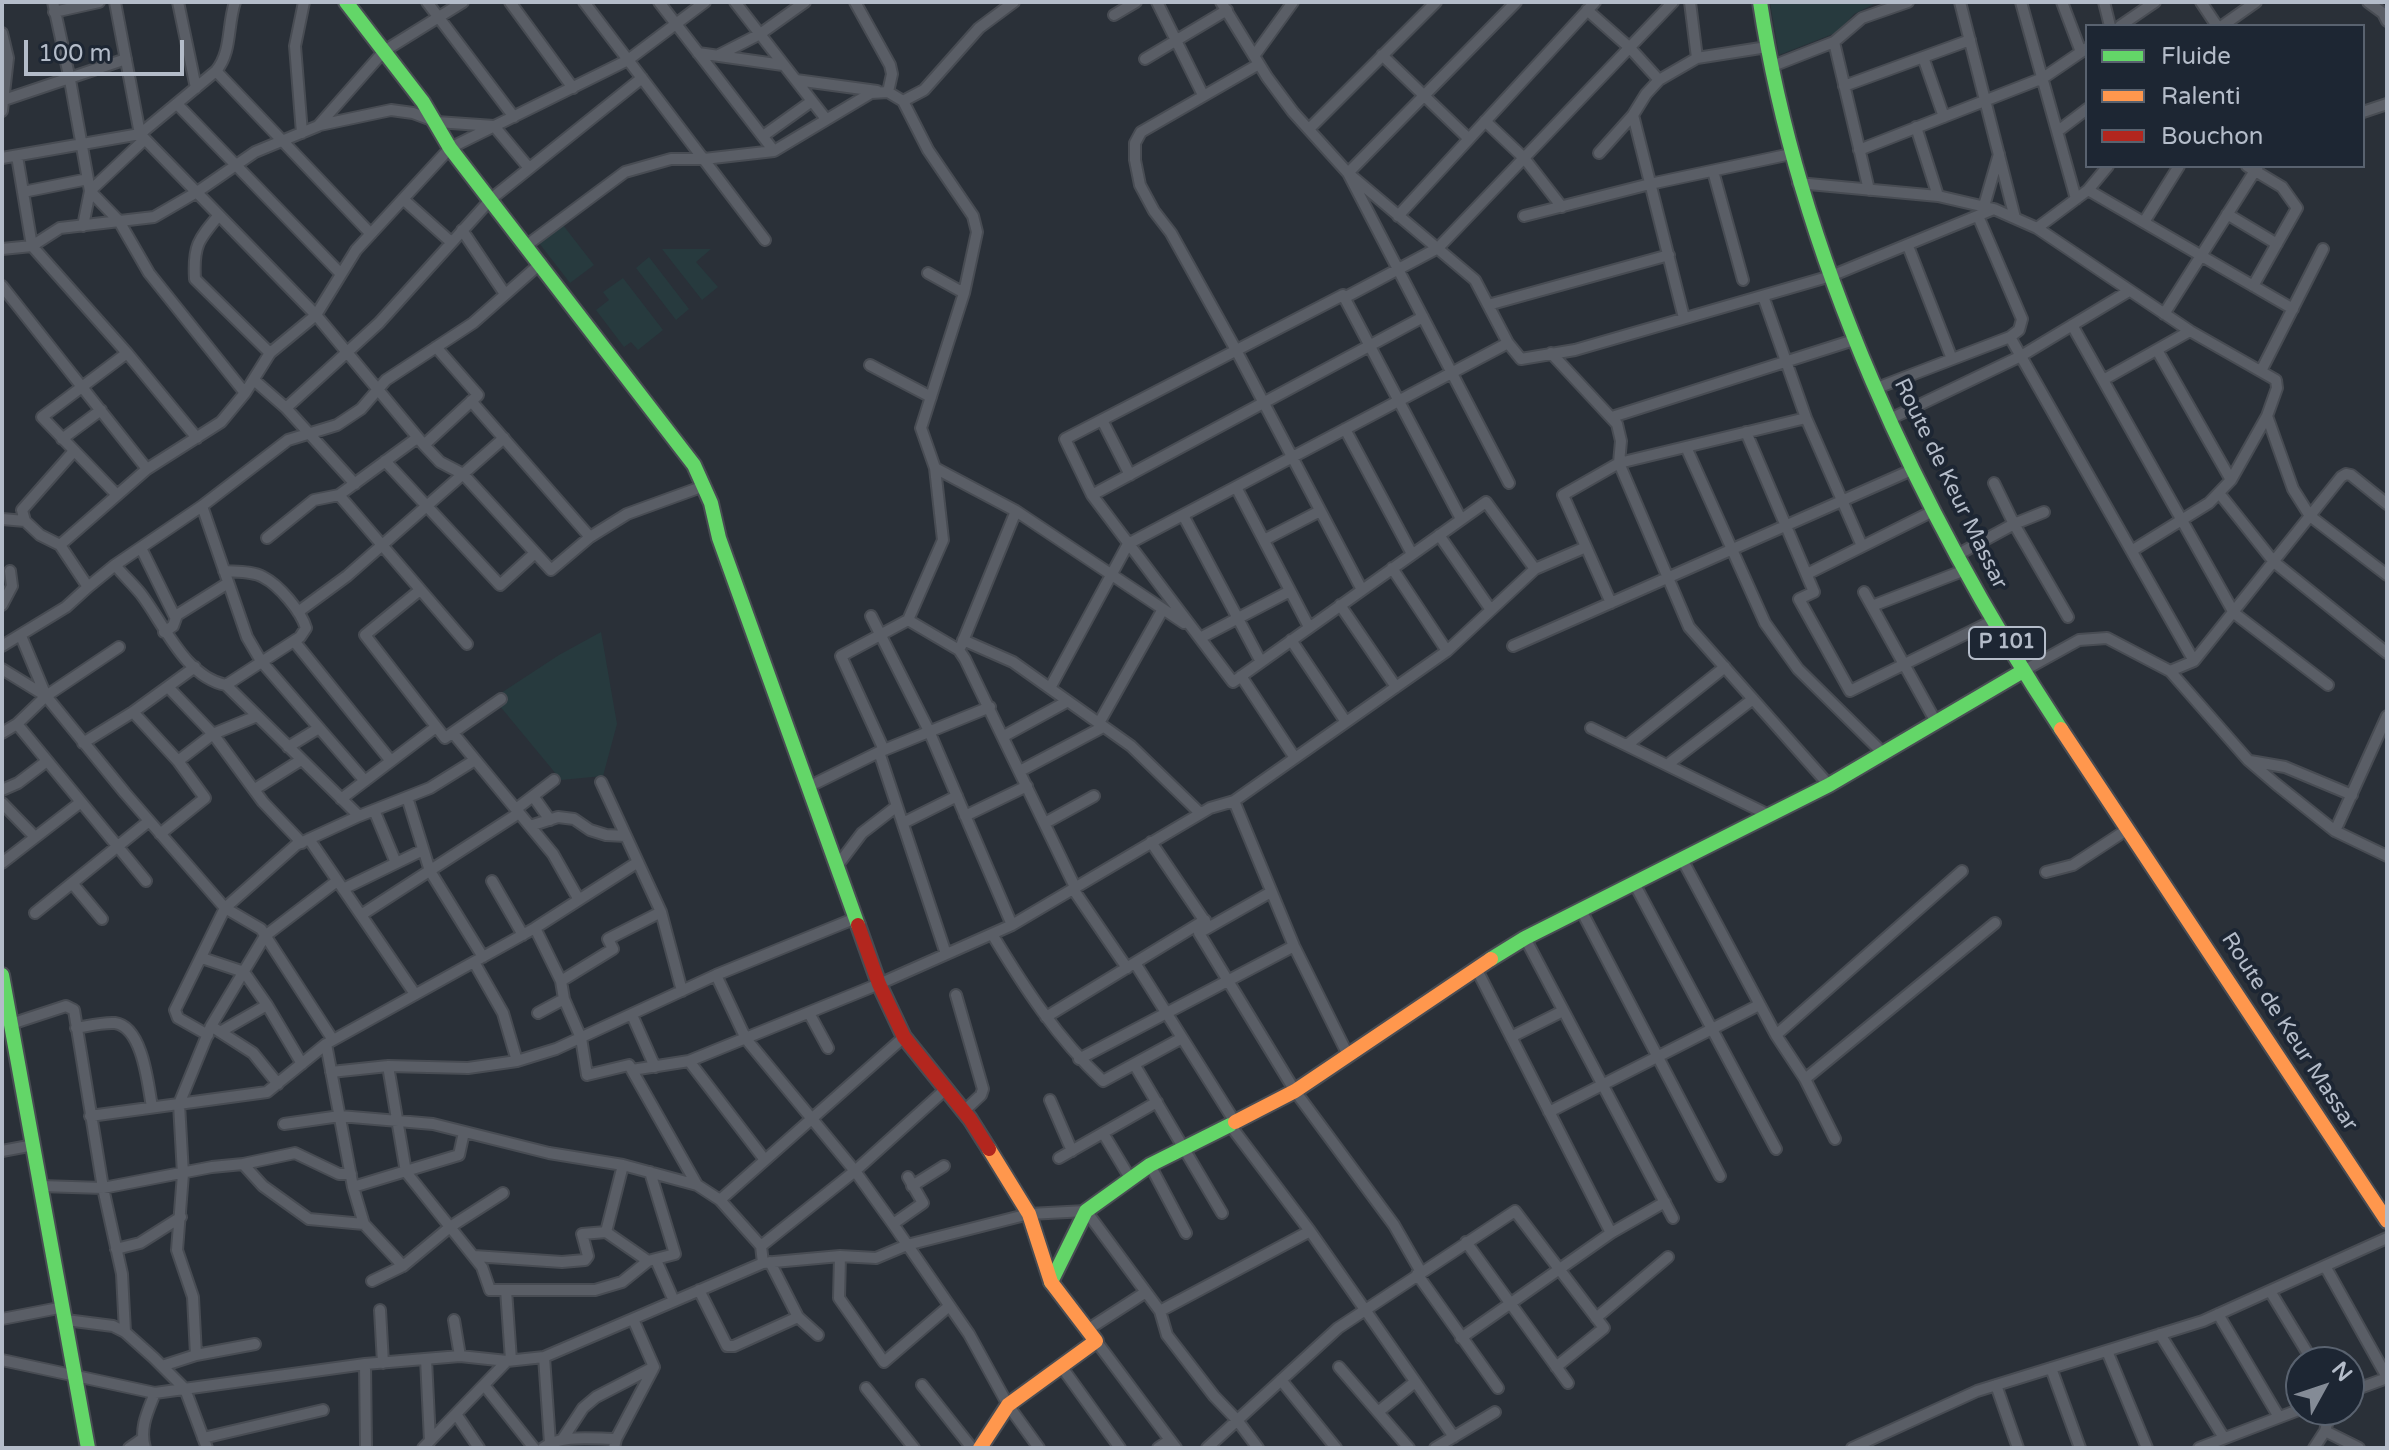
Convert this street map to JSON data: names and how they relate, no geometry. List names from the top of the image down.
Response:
{
  "streets": {
    "street": ["Route de Keur Massar", "P 101"]
  },
  "legend": ["Fluide", "Ralenti", "Bouchon"],
  "scale_bar": "100 m",
  "north": "top right"
}
